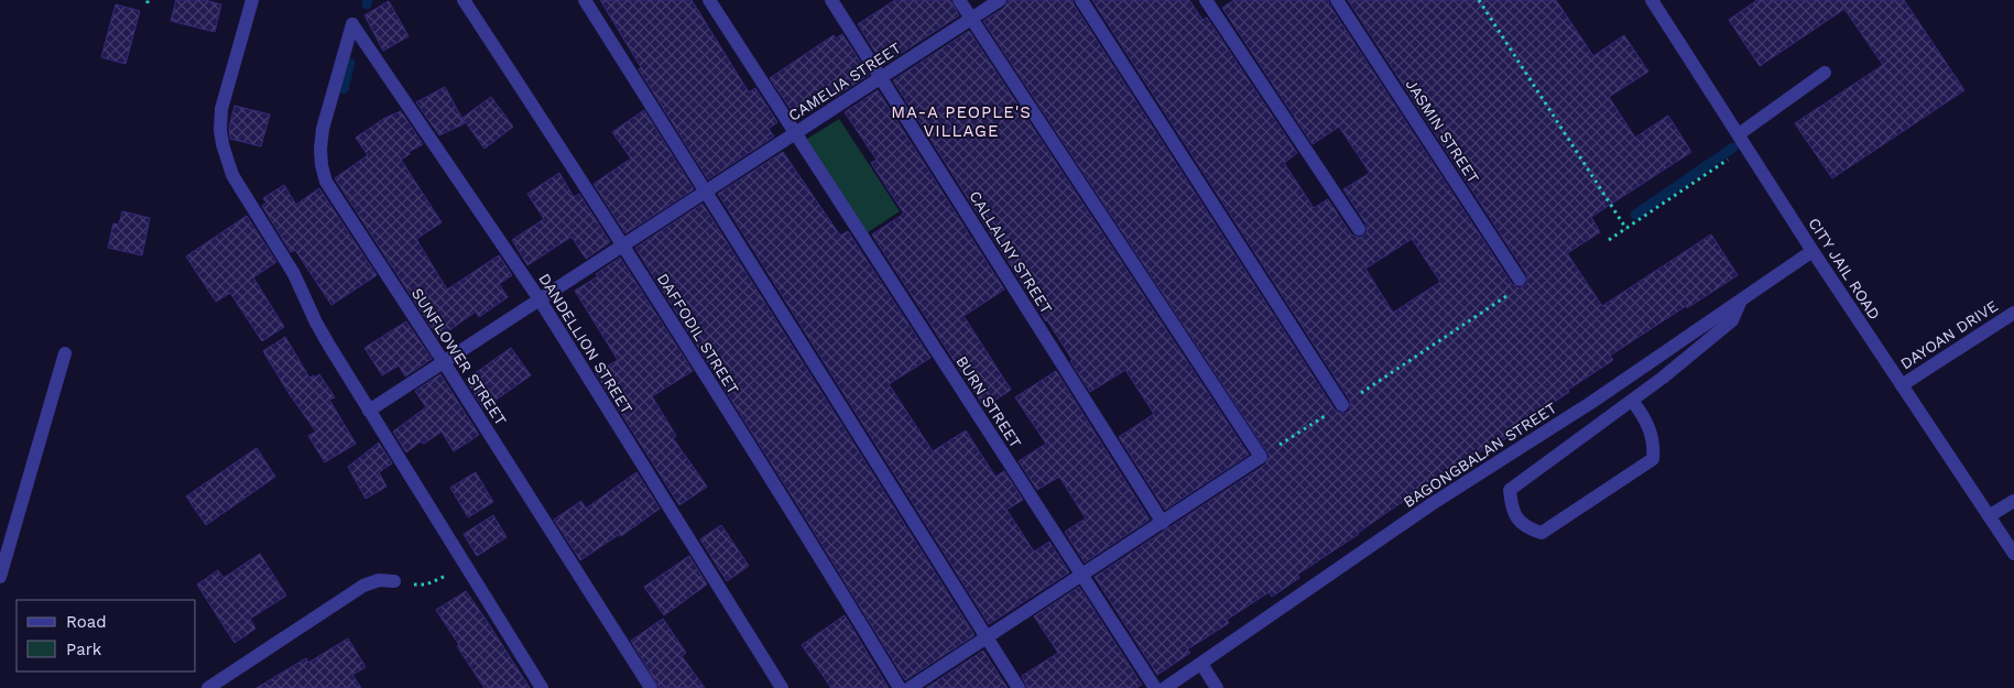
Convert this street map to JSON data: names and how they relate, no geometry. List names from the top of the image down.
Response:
{
  "streets": {
    "street": [
      "CAMELIA STREET",
      "JASMIN STREET",
      "CALLALNY STREET",
      "CITY JAIL ROAD",
      "DAFFODIL STREET",
      "DAYOAN DRIVE",
      "DANDELLION STREET",
      "SUNFLOWER STREET",
      "BURN STREET",
      "BAGONGBALAN STREET"
    ]
  },
  "crossings": [
    ["CAMELIA STREET", "CALLALNY STREET"],
    ["CAMELIA STREET", "DAFFODIL STREET"],
    ["CAMELIA STREET", "BURN STREET"],
    ["CITY JAIL ROAD", "DAYOAN DRIVE"],
    ["CITY JAIL ROAD", "BAGONGBALAN STREET"],
    ["DANDELLION STREET", "SUNFLOWER STREET"]
  ],
  "districts": ["MA-A PEOPLE'S VILLAGE"],
  "legend": ["Road", "Park"]
}
